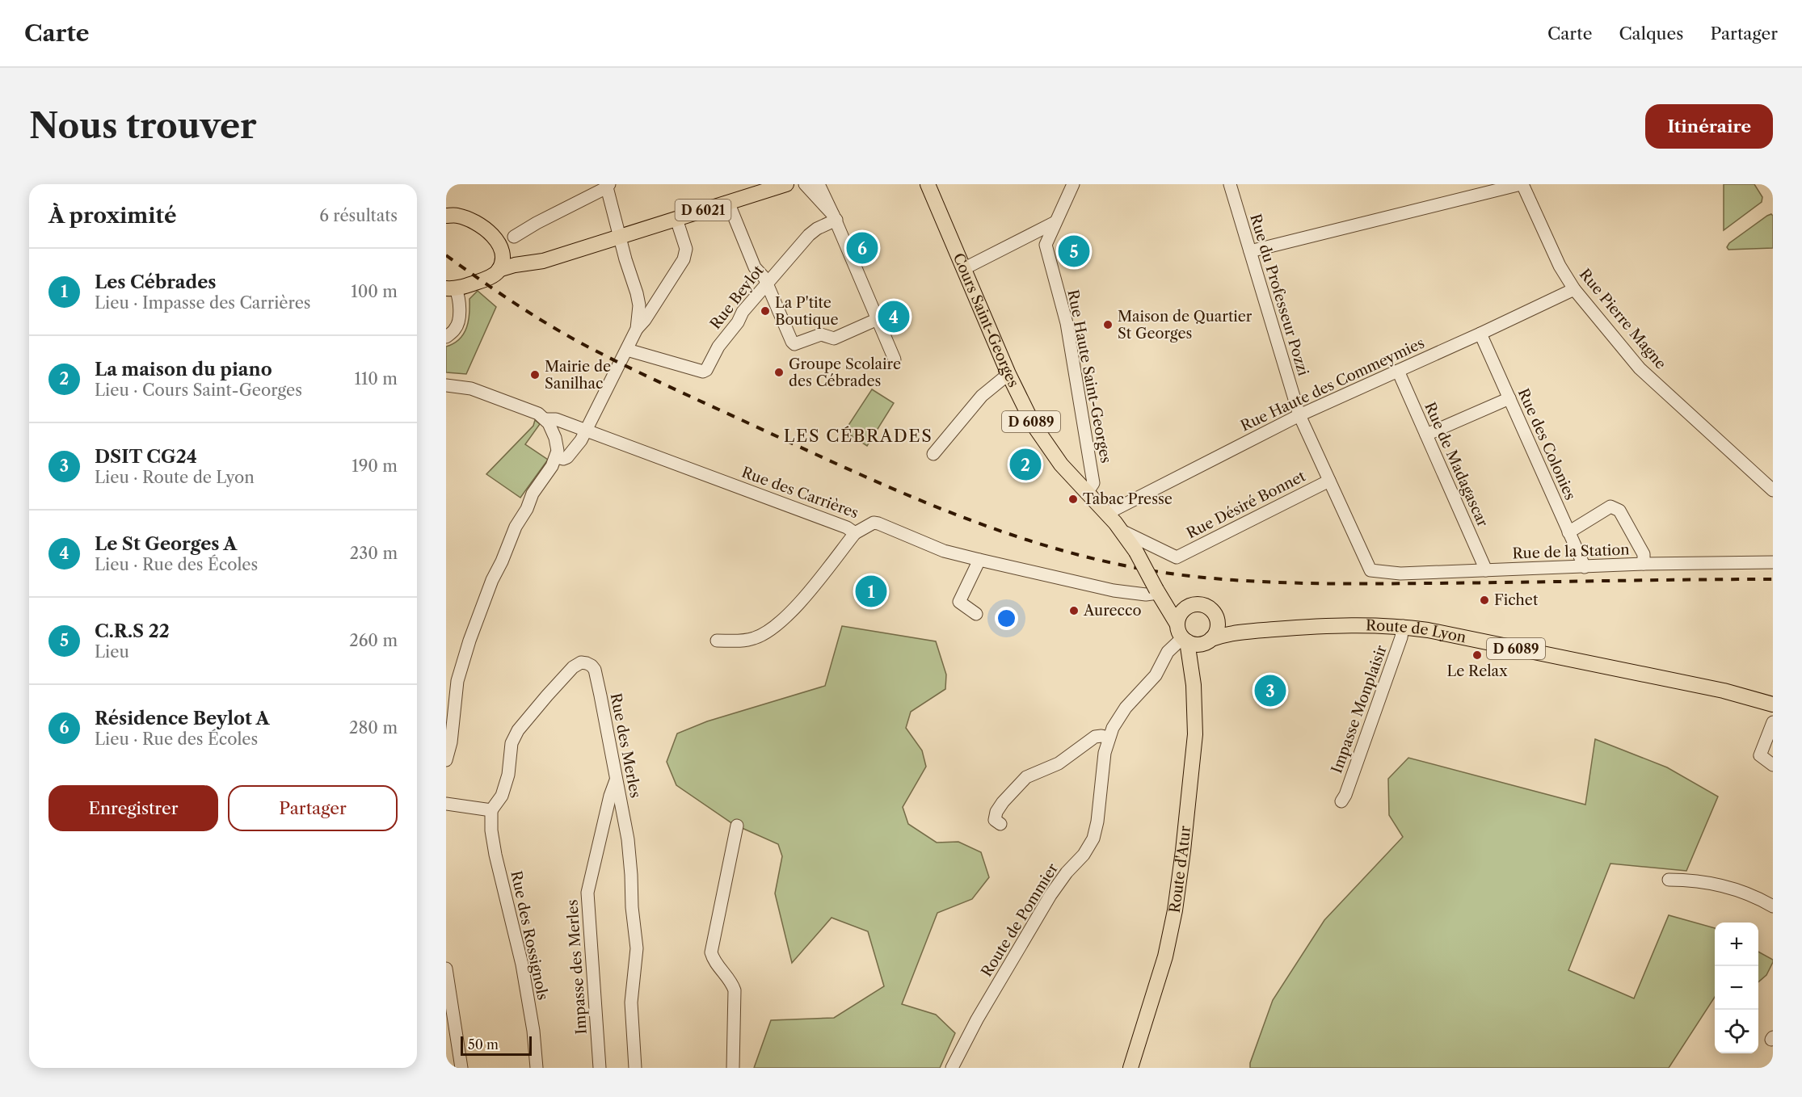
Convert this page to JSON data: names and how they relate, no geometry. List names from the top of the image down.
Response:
{
  "streets": {
    "main road": [
      "D 6021",
      "Cours Saint-Georges",
      "D 6089",
      "Route de Lyon",
      "Route d'Atur"
    ],
    "street": [
      "Rue du Professeur Pozzi",
      "Rue Beylot",
      "Rue Pierre Magne",
      "Rue Haute Saint-Georges",
      "Rue Haute des Commeymies",
      "Rue des Colonies",
      "Rue de Madagascar",
      "Rue des Carrières",
      "Rue Désiré Bonnet",
      "Rue de la Station",
      "Impasse Monplaisir",
      "Rue des Merles",
      "Route de Pommier",
      "Rue des Rossignols",
      "Impasse des Merles"
    ]
  },
  "crossings": [
    ["Rue du Professeur Pozzi", "Rue Haute des Commeymies"],
    ["Rue du Professeur Pozzi", "Rue Désiré Bonnet"],
    ["Rue du Professeur Pozzi", "Rue de la Station"],
    ["Rue Pierre Magne", "Rue Haute des Commeymies"],
    ["Cours Saint-Georges", "Rue Haute Saint-Georges"],
    ["Cours Saint-Georges", "Rue Haute des Commeymies"],
    ["Cours Saint-Georges", "Rue des Carrières"],
    ["Cours Saint-Georges", "Rue Désiré Bonnet"],
    ["Cours Saint-Georges", "Route de Lyon"],
    ["Cours Saint-Georges", "Route d'Atur"],
    ["Cours Saint-Georges", "Route de Pommier"],
    ["Rue Haute des Commeymies", "Rue des Colonies"],
    ["Rue Haute des Commeymies", "Rue de Madagascar"],
    ["Rue des Colonies", "Rue de la Station"],
    ["Rue de Madagascar", "Rue de la Station"],
    ["Route de Lyon", "Impasse Monplaisir"],
    ["Route de Lyon", "Route d'Atur"],
    ["Route de Lyon", "Route de Pommier"],
    ["Rue des Merles", "Rue des Rossignols"],
    ["Rue des Merles", "Impasse des Merles"],
    ["Route d'Atur", "Route de Pommier"]
  ],
  "districts": ["LES CÉBRADES"],
  "places": [
    "La P'tite Boutique",
    "Maison de Quartier St Georges",
    "Groupe Scolaire des Cébrades",
    "Mairie de Sanilhac",
    "Tabac Presse",
    "Fichet",
    "Aurecco",
    "Le Relax"
  ],
  "scale_bar": "50 m",
  "page": {
    "header": "Carte",
    "nav": ["Carte", "Calques", "Partager"],
    "buttons": [
      "Itinéraire",
      ["Enregistrer", "Partager"]
    ],
    "title": "Nous trouver",
    "heading": ["À proximité", "6 résultats"],
    "pins": [
      "6",
      "5",
      "4",
      "2",
      "1",
      "3"
    ],
    "list": [
      {
        "mark": "1",
        "name": "Les Cébrades",
        "note": "Lieu · Impasse des Carrières",
        "value": "100 m"
      },
      {
        "mark": "2",
        "name": "La maison du piano",
        "note": "Lieu · Cours Saint-Georges",
        "value": "110 m"
      },
      {
        "mark": "3",
        "name": "DSIT CG24",
        "note": "Lieu · Route de Lyon",
        "value": "190 m"
      },
      {
        "mark": "4",
        "name": "Le St Georges A",
        "note": "Lieu · Rue des Écoles",
        "value": "230 m"
      },
      {
        "mark": "5",
        "name": "C.R.S 22",
        "note": "Lieu",
        "value": "260 m"
      },
      {
        "mark": "6",
        "name": "Résidence Beylot A",
        "note": "Lieu · Rue des Écoles",
        "value": "280 m"
      }
    ],
    "map_buttons": ["+", "−"],
    "scale": "50 m"
  }
}
